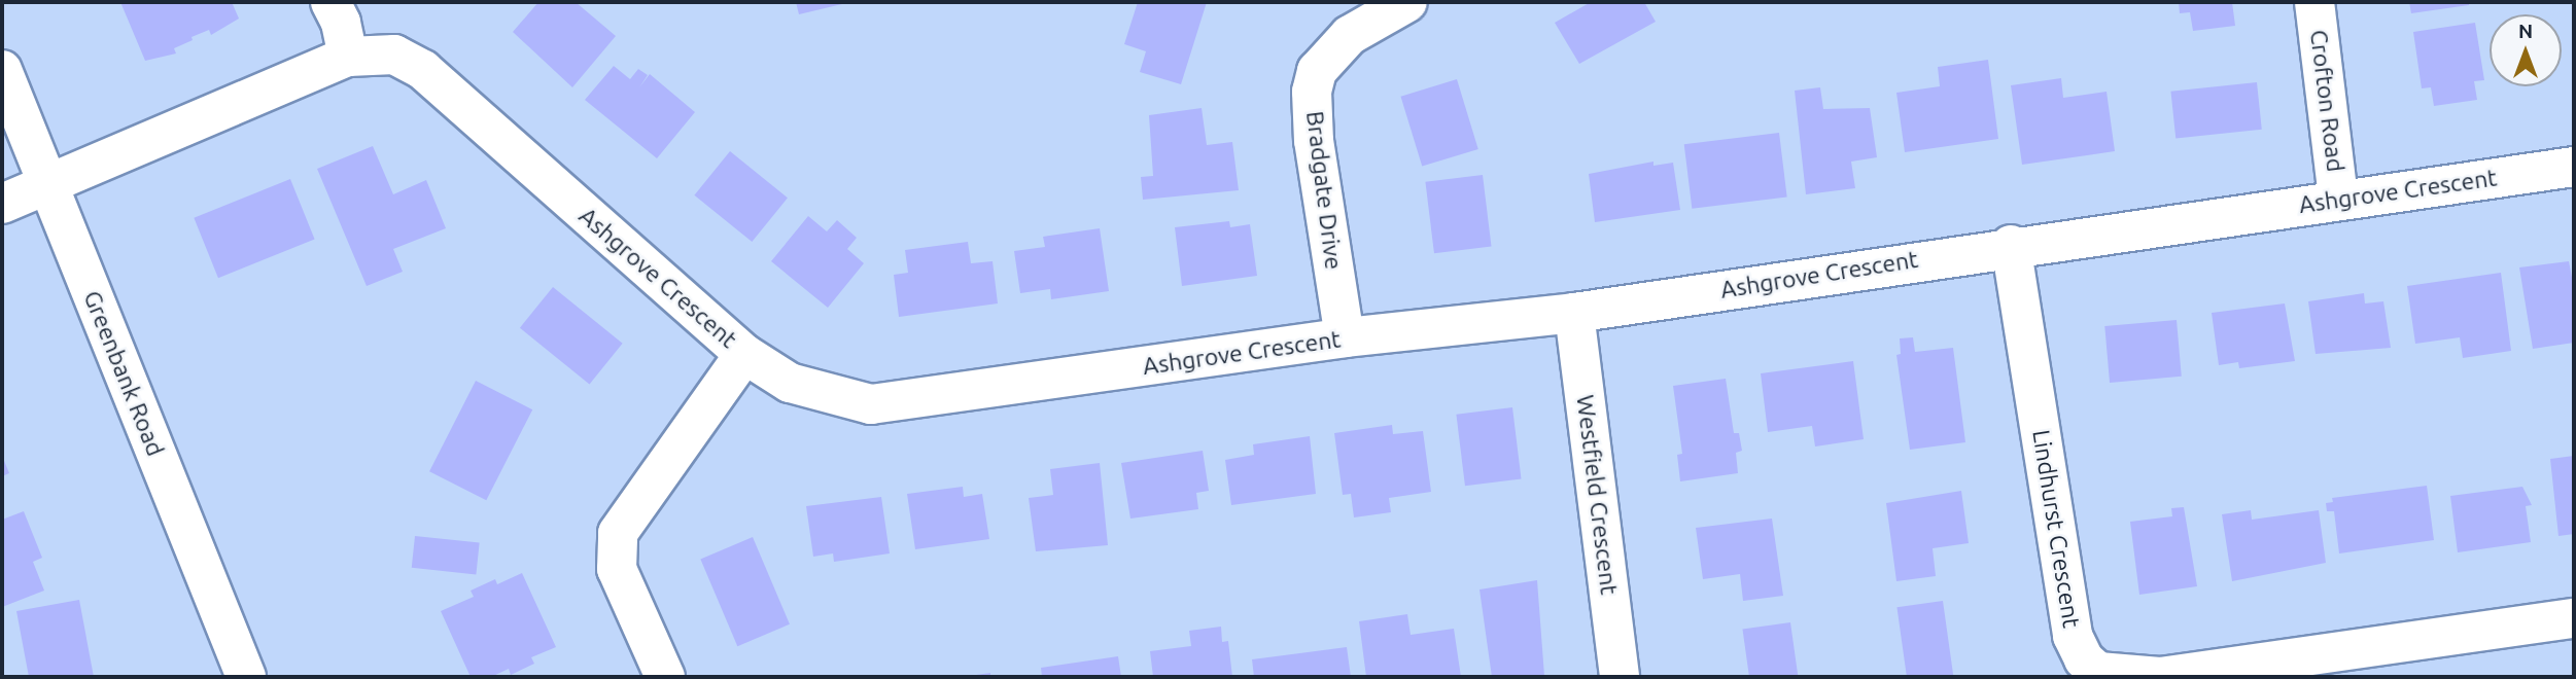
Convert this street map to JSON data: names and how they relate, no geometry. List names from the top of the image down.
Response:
{
  "streets": {
    "street": [
      "Crofton Road",
      "Bradgate Drive",
      "Ashgrove Crescent",
      "Greenbank Road",
      "Westfield Crescent",
      "Lindhurst Crescent"
    ]
  },
  "crossings": [
    ["Crofton Road", "Ashgrove Crescent"],
    ["Bradgate Drive", "Ashgrove Crescent"],
    ["Ashgrove Crescent", "Greenbank Road"],
    ["Ashgrove Crescent", "Westfield Crescent"],
    ["Ashgrove Crescent", "Lindhurst Crescent"]
  ],
  "north": "top"
}
